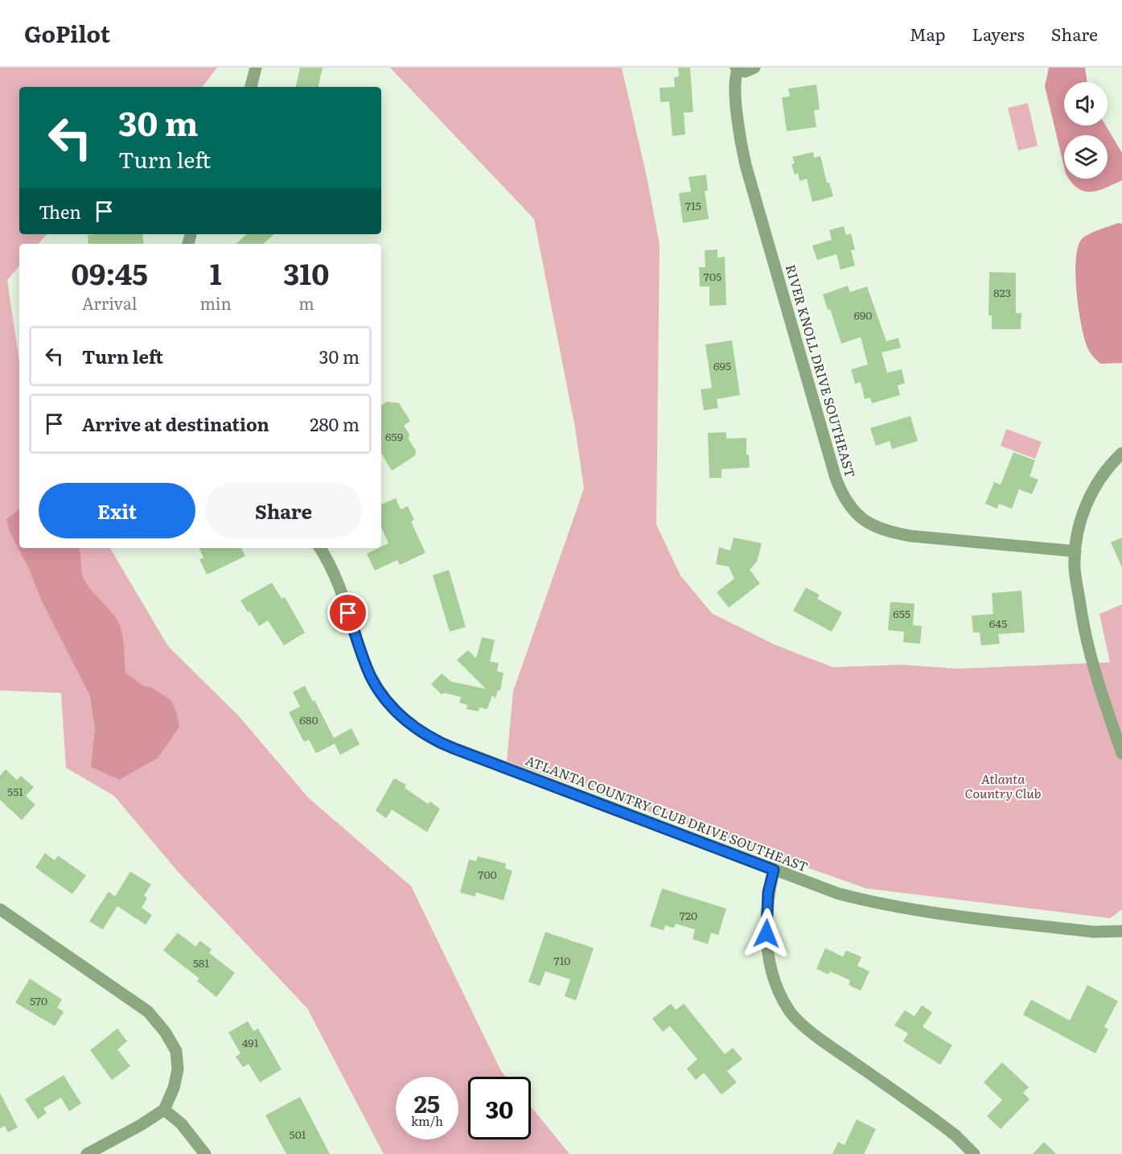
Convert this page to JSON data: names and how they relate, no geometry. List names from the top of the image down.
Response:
{
  "streets": {
    "street": ["RIVER KNOLL DRIVE SOUTHEAST", "ATLANTA COUNTRY CLUB DRIVE SOUTHEAST"]
  },
  "parks": ["Atlanta Country Club"],
  "house_numbers": [
    "715",
    "705",
    "823",
    "690",
    "695",
    "659",
    "655",
    "645",
    "680",
    "551",
    "700",
    "720",
    "710",
    "581",
    "570",
    "491",
    "501"
  ],
  "page": {
    "header": "GoPilot",
    "nav": ["Map", "Layers", "Share"],
    "turn": ["30 m", "Turn left"],
    "then": "Then",
    "eta": [
      "09:45",
      "Arrival",
      "1",
      "min",
      "310",
      "m"
    ],
    "list": [
      {
        "name": "Turn left",
        "value": "30 m"
      },
      {
        "name": "Arrive at destination",
        "value": "280 m"
      }
    ],
    "buttons": ["Exit", "Share"],
    "speed": "25 km/h",
    "limit": "30"
  }
}
